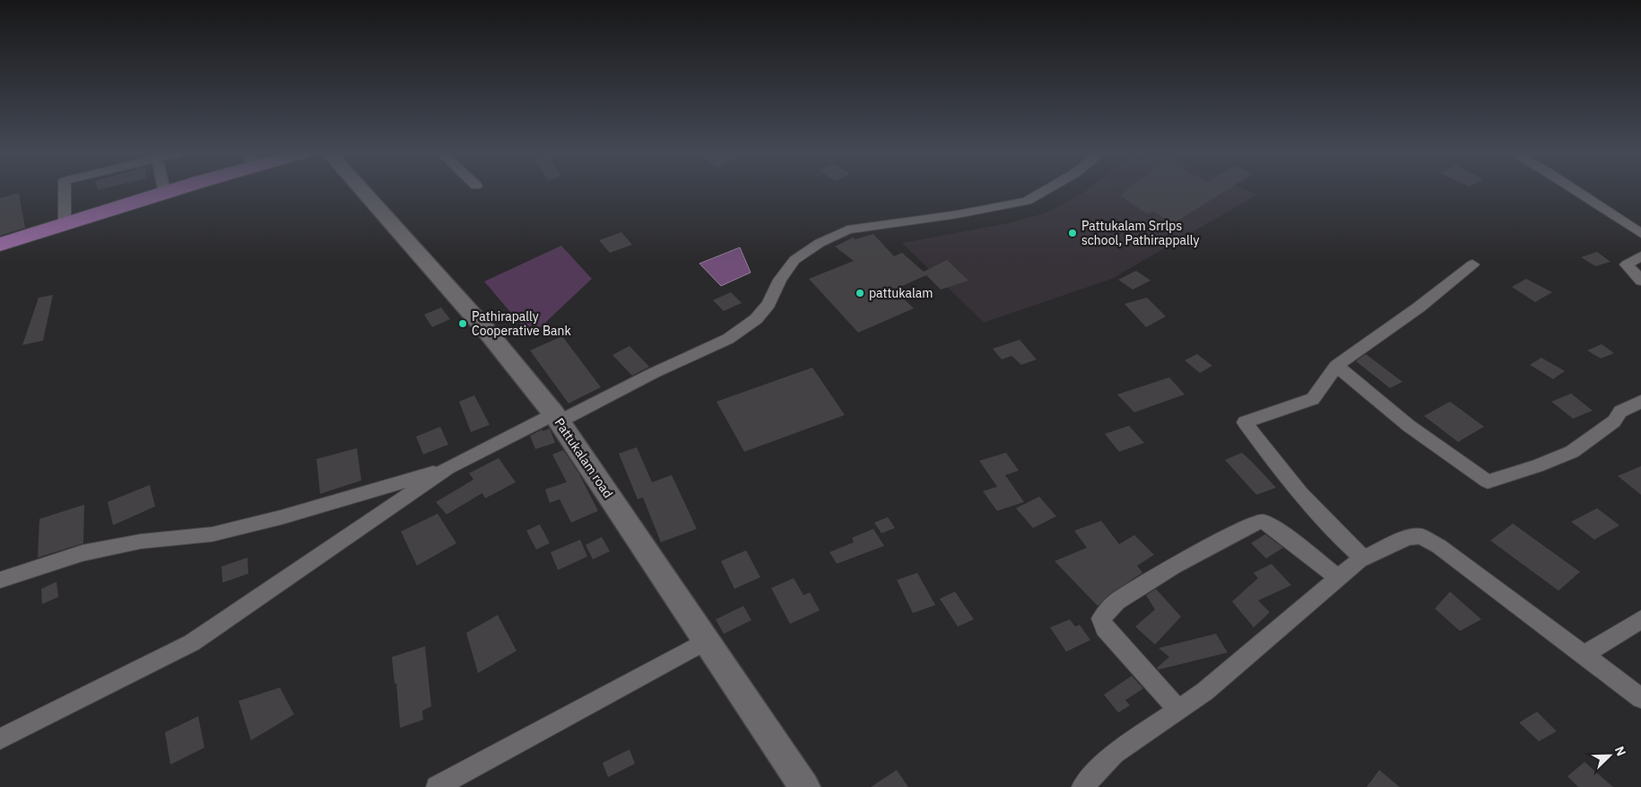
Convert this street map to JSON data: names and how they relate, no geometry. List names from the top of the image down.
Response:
{
  "streets": {
    "main road": ["Pattukalam road"]
  },
  "places": ["Pattukalam Srrlps school, Pathirappally", "pattukalam", "Pathirapally Cooperative Bank"],
  "north": "top right"
}
